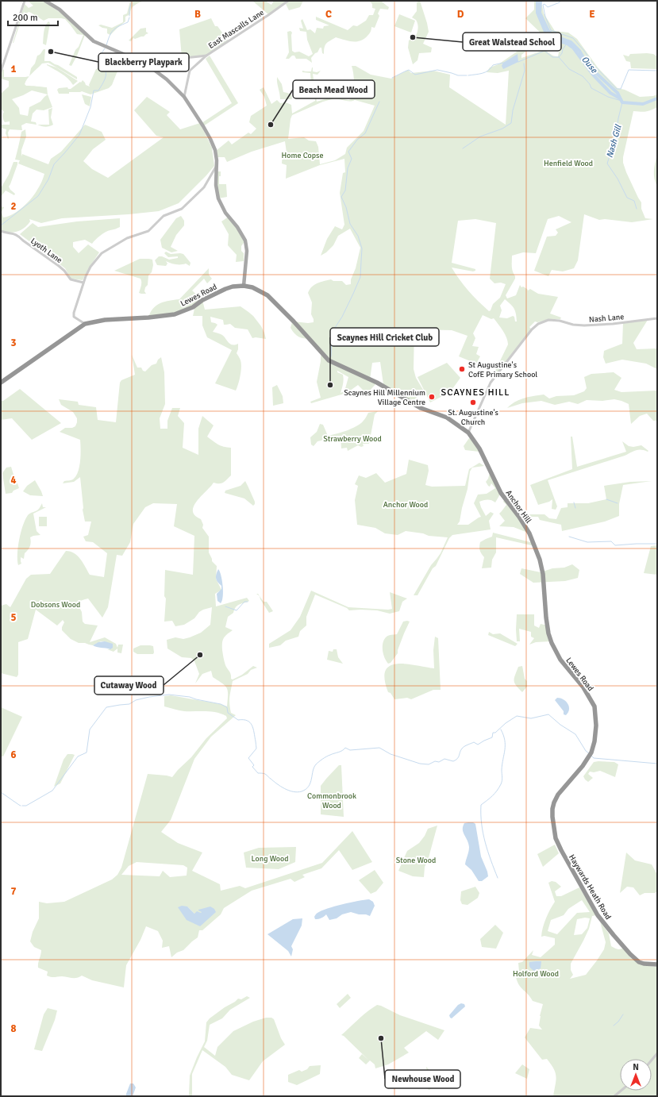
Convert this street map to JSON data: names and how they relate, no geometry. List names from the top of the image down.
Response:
{
  "streets": {
    "highway": ["Lewes Road", "Anchor Hill", "Haywards Heath Road"],
    "street": ["East Mascalls Lane", "Lyoth Lane", "Nash Lane"]
  },
  "crossings": [
    ["Lewes Road", "Nash Lane"],
    ["Lewes Road", "Anchor Hill"],
    ["Lewes Road", "Haywards Heath Road"],
    ["Nash Lane", "Anchor Hill"]
  ],
  "districts": ["SCAYNES HILL"],
  "water": ["Ouse", "Nash Gill"],
  "parks": [
    "Home Copse",
    "Henfield Wood",
    "Strawberry Wood",
    "Anchor Wood",
    "Dobsons Wood",
    "Commonbrook Wood",
    "Long Wood",
    "Stone Wood",
    "Holford Wood"
  ],
  "places": [
    "Great Walstead School",
    "Blackberry Playpark",
    "Beach Mead Wood",
    "St Augustine's CofE Primary School",
    "Scaynes Hill Cricket Club",
    "Scaynes Hill Millennium Village Centre",
    "St. Augustine's Church",
    "Cutaway Wood",
    "Newhouse Wood"
  ],
  "scale_bar": "200 m",
  "north": "top",
  "grid": {
    "columns": [
      "B",
      "C",
      "D",
      "E"
    ],
    "rows": [
      "1",
      "2",
      "3",
      "4",
      "5",
      "6",
      "7",
      "8"
    ]
  }
}
